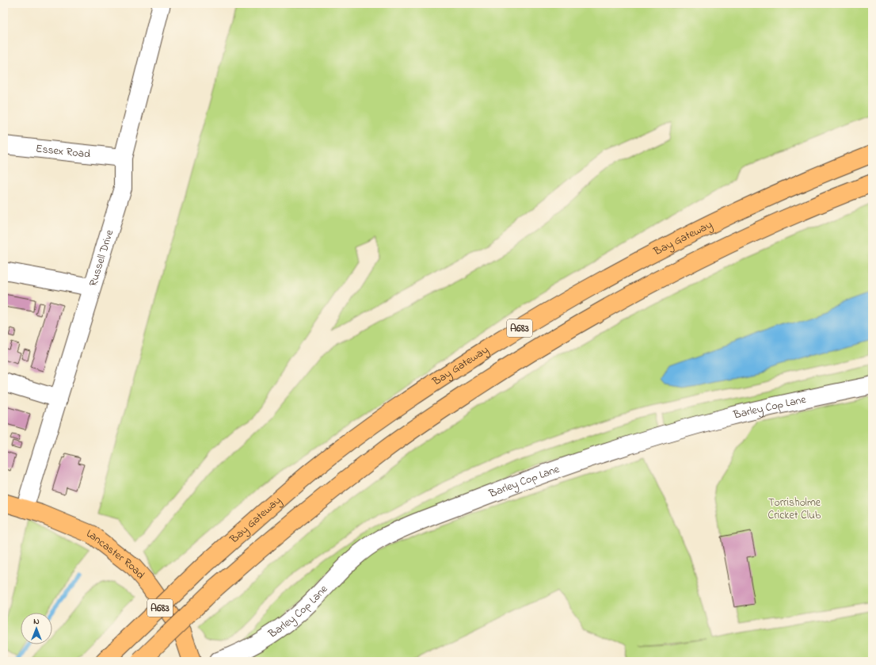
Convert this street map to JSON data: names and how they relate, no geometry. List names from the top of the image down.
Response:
{
  "streets": {
    "main road": ["Bay Gateway", "A683", "Lancaster Road"],
    "street": ["Essex Road", "Russell Drive", "Barley Cop Lane"]
  },
  "crossings": [
    ["Essex Road", "Russell Drive"],
    ["Russell Drive", "Lancaster Road"]
  ],
  "parks": ["Torrisholme Cricket Club"],
  "north": "top"
}
